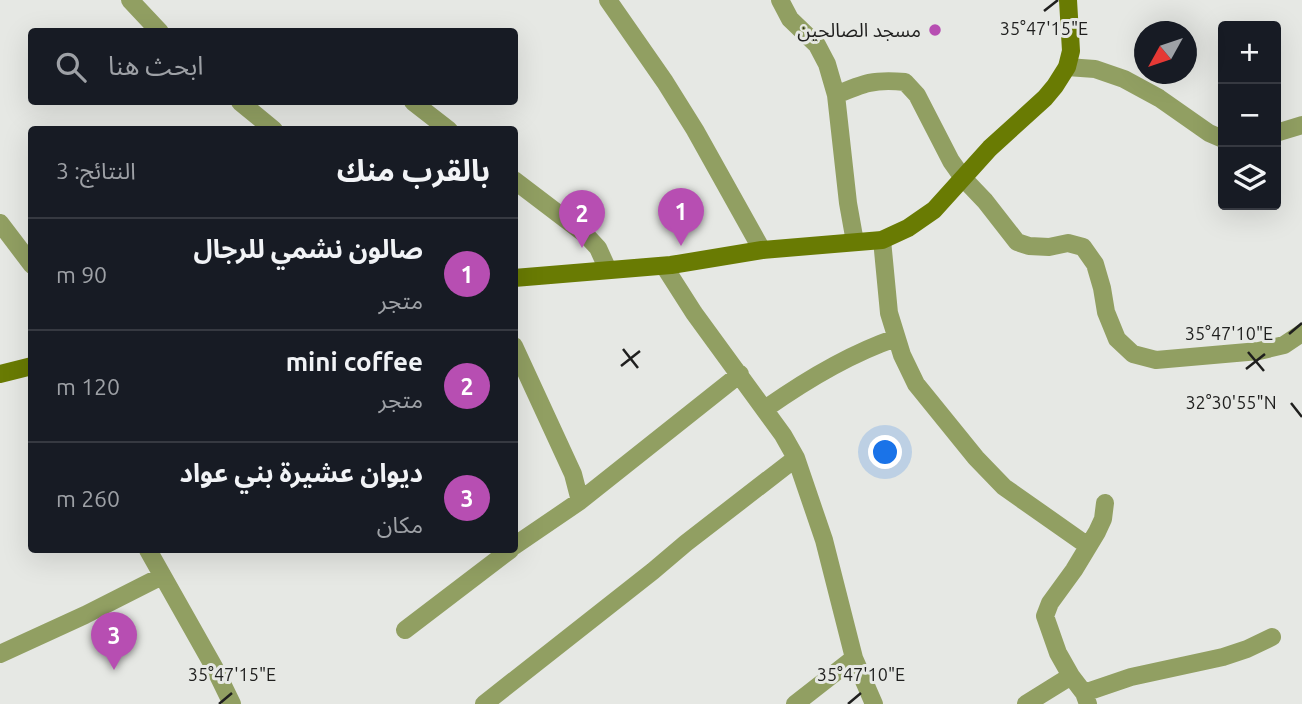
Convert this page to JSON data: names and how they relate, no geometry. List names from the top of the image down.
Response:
{
  "places": ["مسجد الصالحين"],
  "north": "bottom left",
  "page": {
    "map_buttons": ["+", "−"],
    "search": "ابحث هنا",
    "heading": ["بالقرب منك", "النتائج: 3"],
    "pins": ["1", "2", "3"],
    "list": [
      {
        "mark": "1",
        "name": "صالون نشمي للرجال",
        "note": "متجر",
        "value": "90 m"
      },
      {
        "mark": "2",
        "name": "mini coffee",
        "note": "متجر",
        "value": "120 m"
      },
      {
        "mark": "3",
        "name": "ديوان عشيرة بني عواد",
        "note": "مكان",
        "value": "260 m"
      }
    ]
  },
  "coordinates": ["35°47'15\"E", "35°47'10\"E", "32°30'55\"N"]
}
